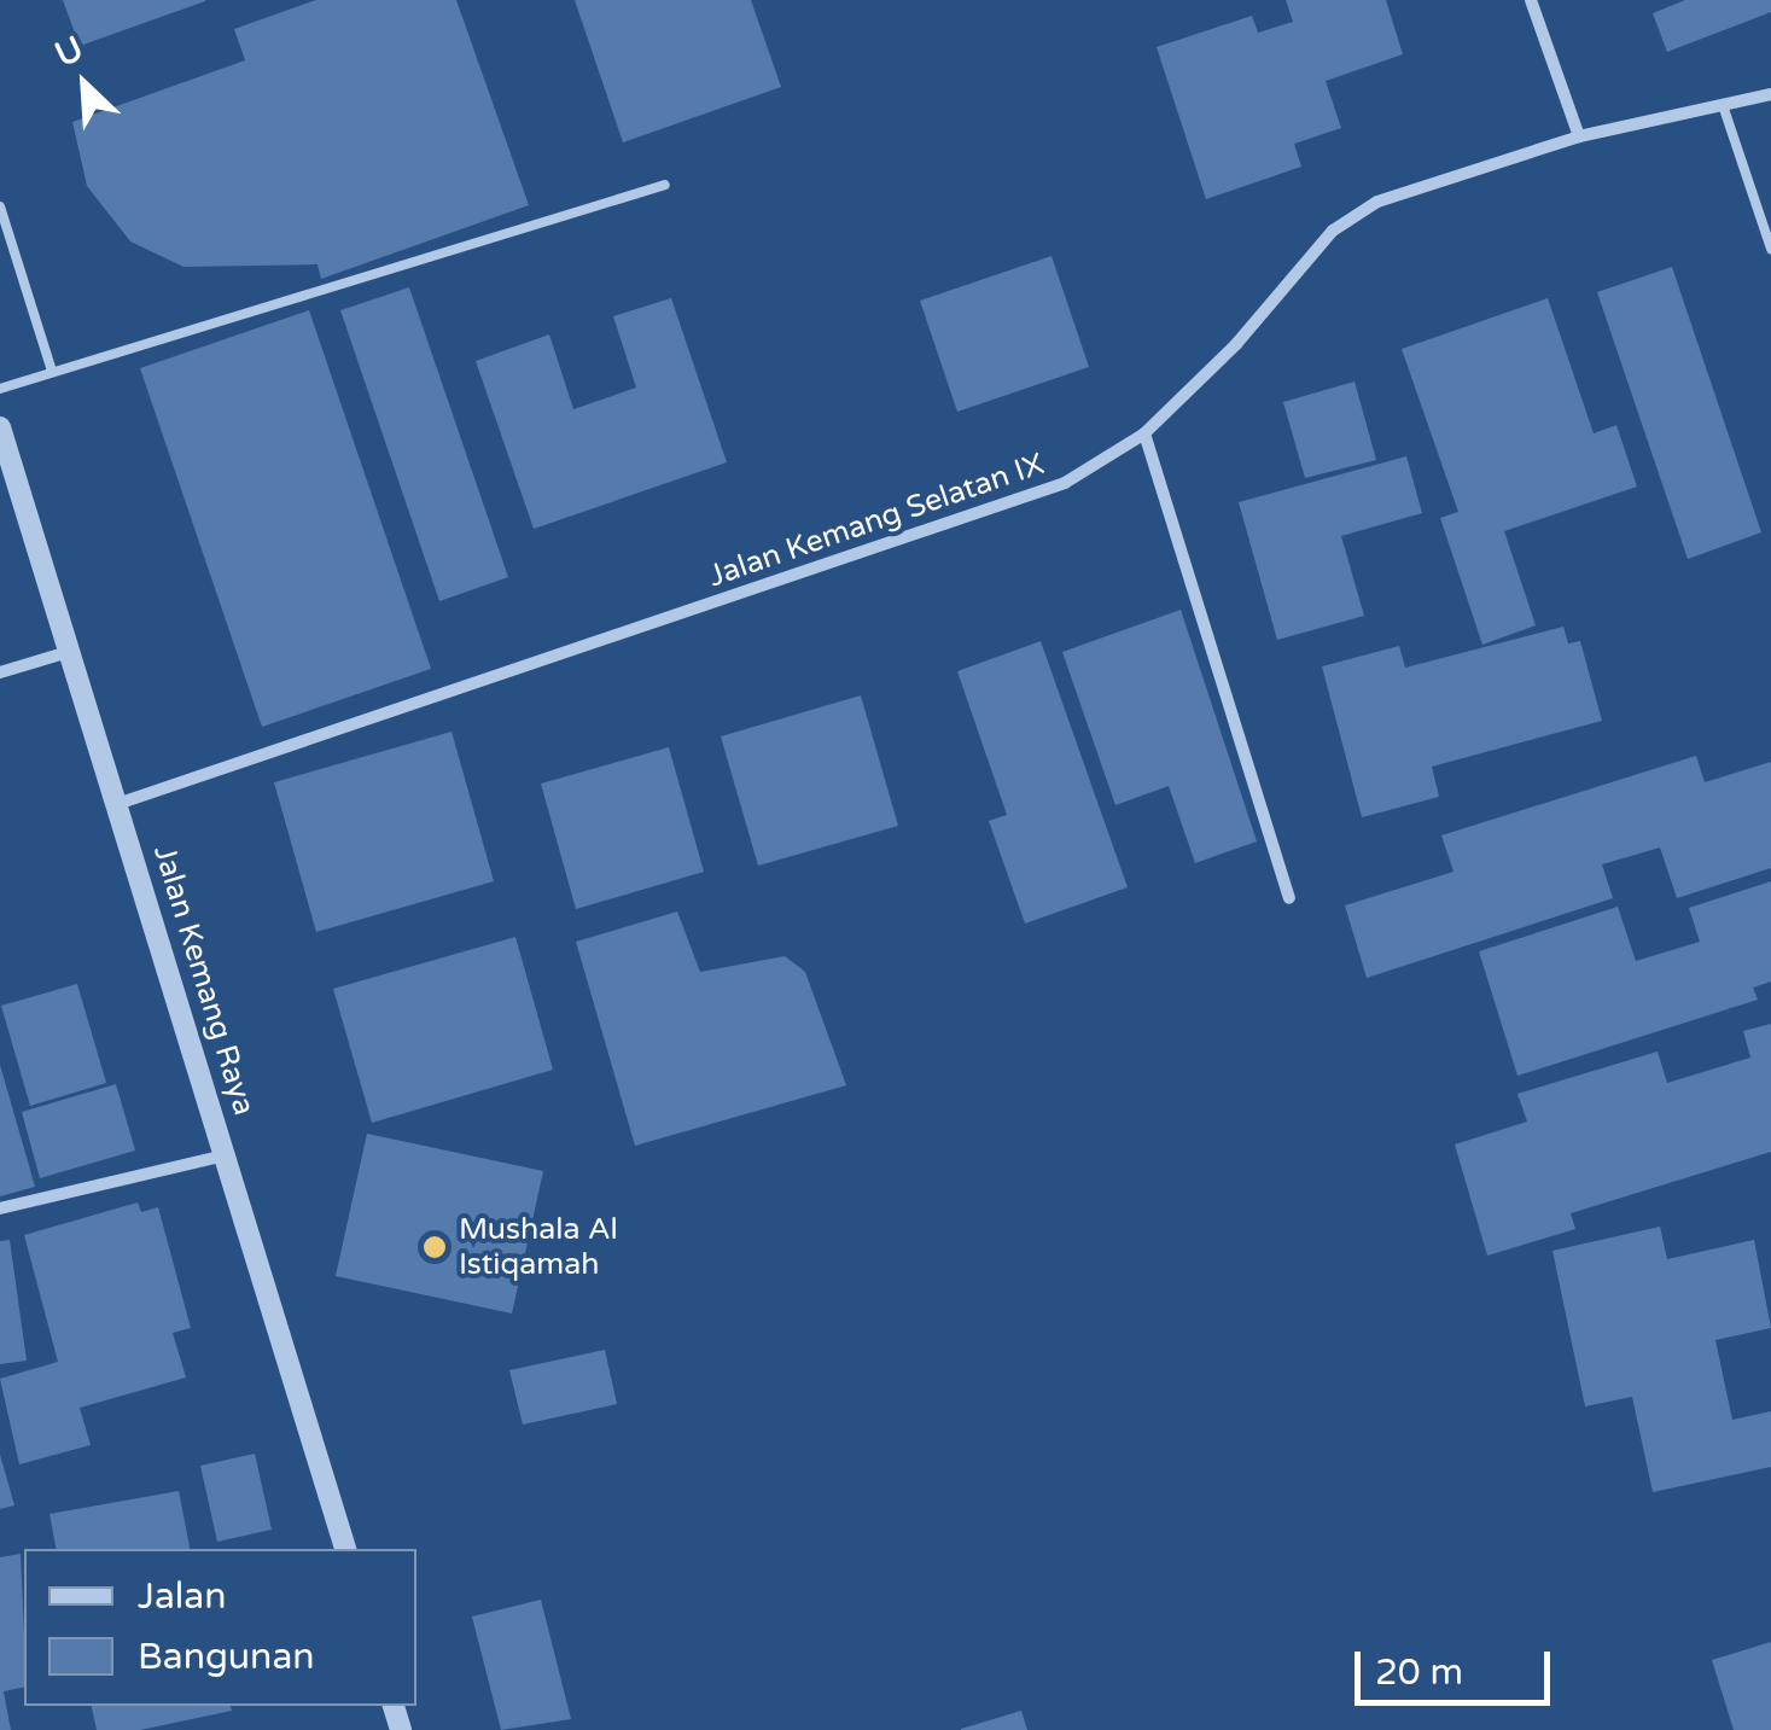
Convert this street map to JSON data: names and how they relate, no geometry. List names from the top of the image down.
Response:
{
  "streets": {
    "street": ["Jalan Kemang Selatan IX", "Jalan Kemang Raya"]
  },
  "crossings": [
    ["Jalan Kemang Selatan IX", "Jalan Kemang Raya"]
  ],
  "places": ["Mushala Al Istiqamah"],
  "legend": ["Jalan", "Bangunan"],
  "scale_bar": "20 m",
  "north": "top left"
}
